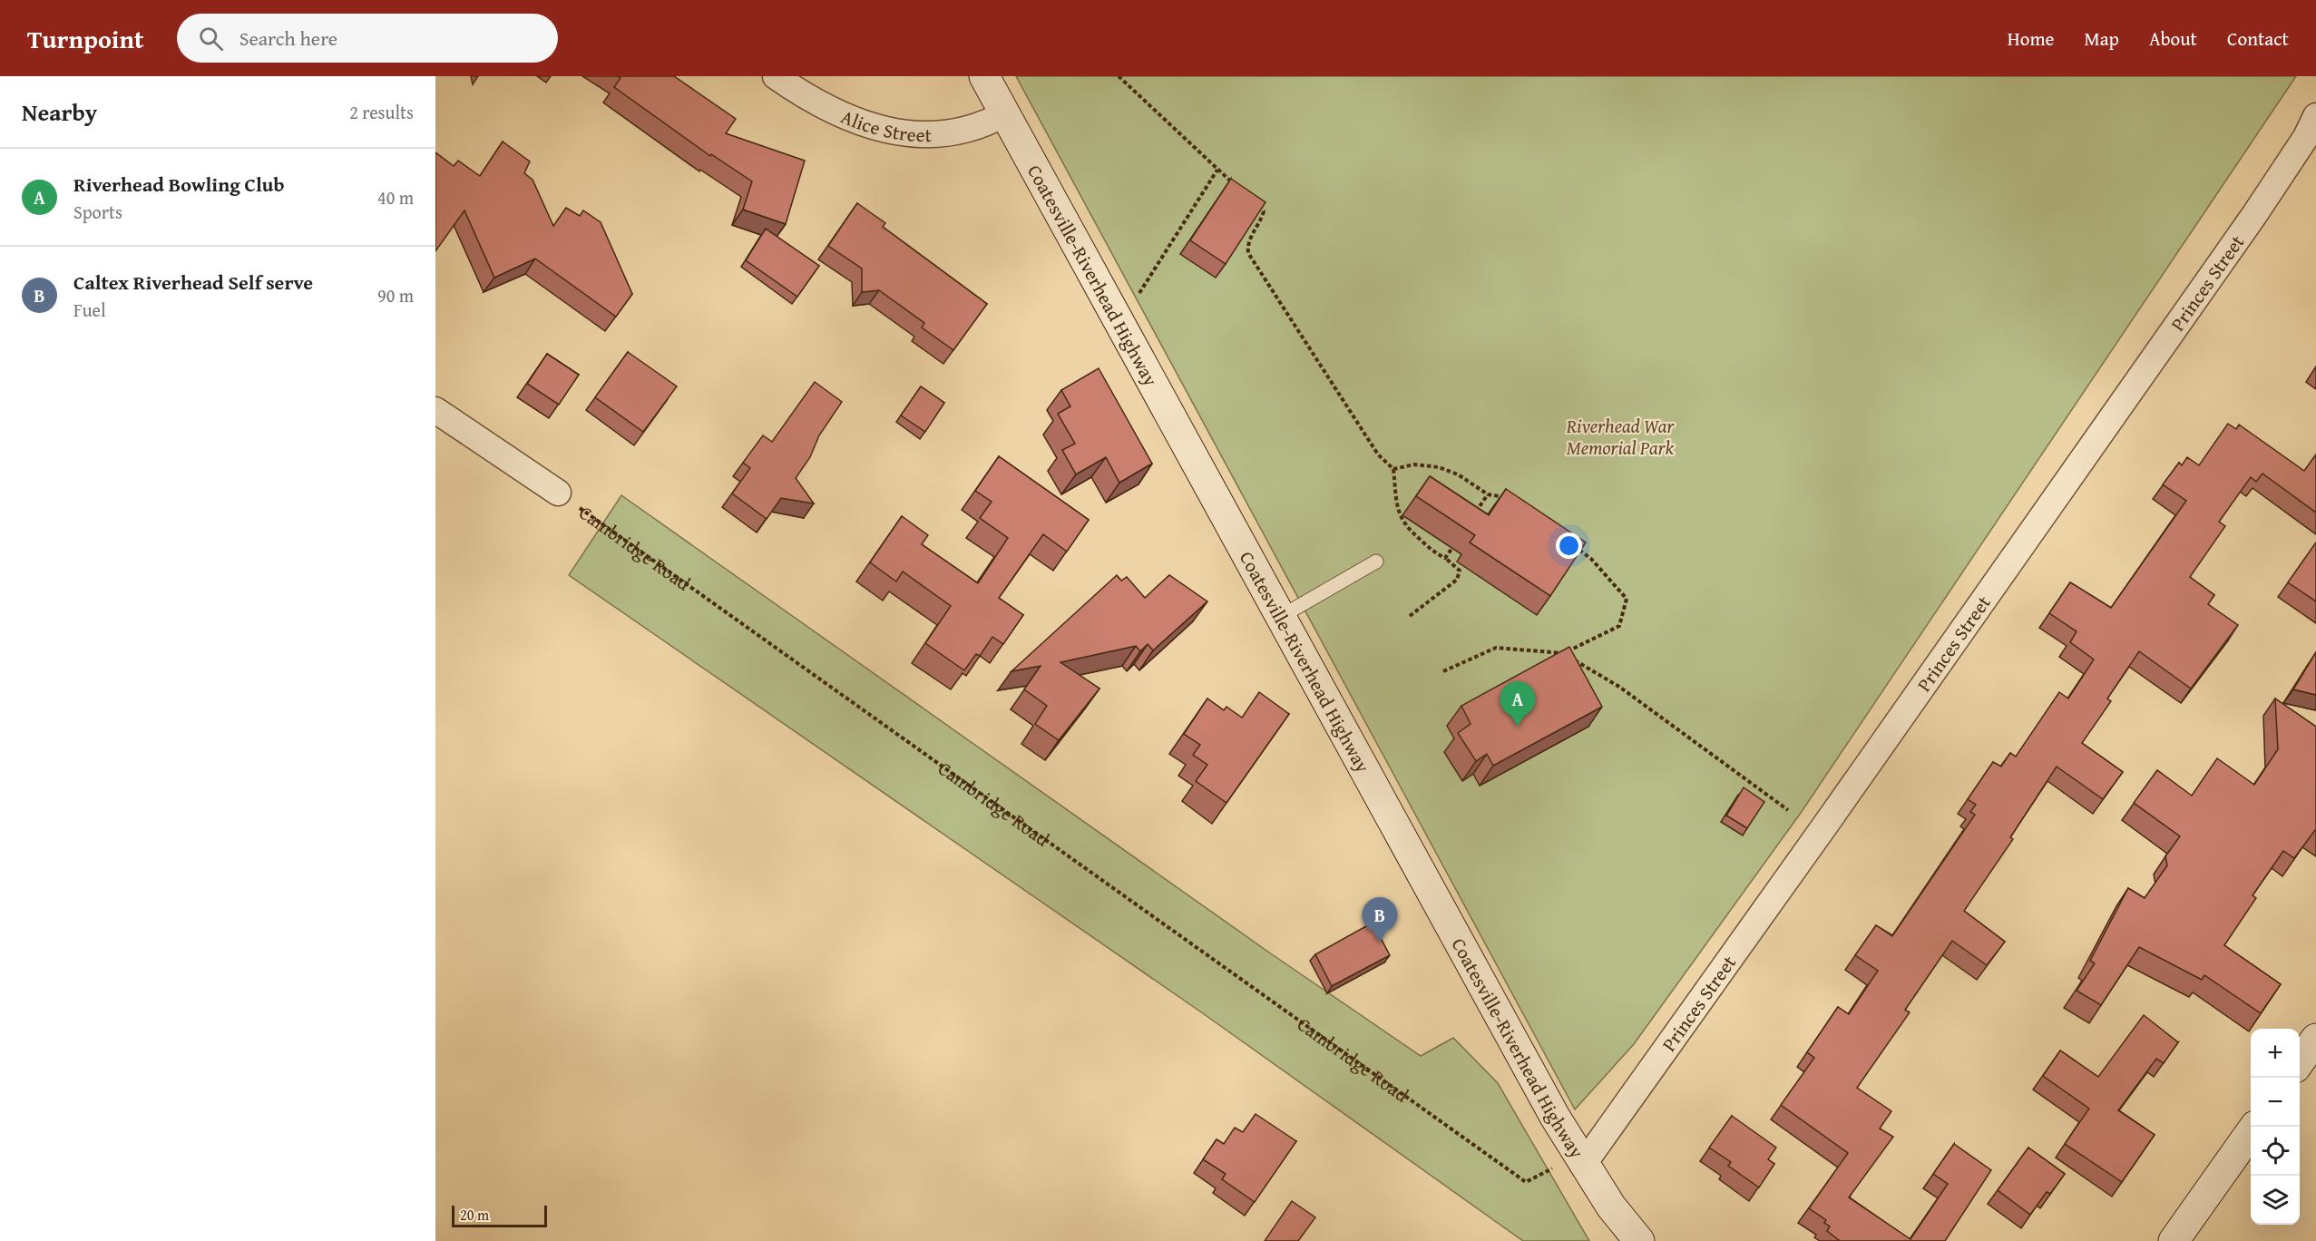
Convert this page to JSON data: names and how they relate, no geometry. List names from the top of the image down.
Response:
{
  "streets": {
    "main road": ["Coatesville-Riverhead Highway"],
    "street": ["Alice Street", "Princes Street"],
    "path": ["Cambridge Road"]
  },
  "crossings": [
    ["Alice Street", "Coatesville-Riverhead Highway"],
    ["Coatesville-Riverhead Highway", "Princes Street"]
  ],
  "parks": ["Riverhead War Memorial Park"],
  "scale_bar": "20 m",
  "page": {
    "header": "Turnpoint",
    "search": "Search here",
    "nav": [
      "Home",
      "Map",
      "About",
      "Contact"
    ],
    "heading": ["Nearby", "2 results"],
    "list": [
      {
        "mark": "A",
        "name": "Riverhead Bowling Club",
        "note": "Sports",
        "value": "40 m"
      },
      {
        "mark": "B",
        "name": "Caltex Riverhead Self serve",
        "note": "Fuel",
        "value": "90 m"
      }
    ],
    "pins": ["A", "B"],
    "map_buttons": ["+", "−"],
    "scale": "20 m"
  }
}
